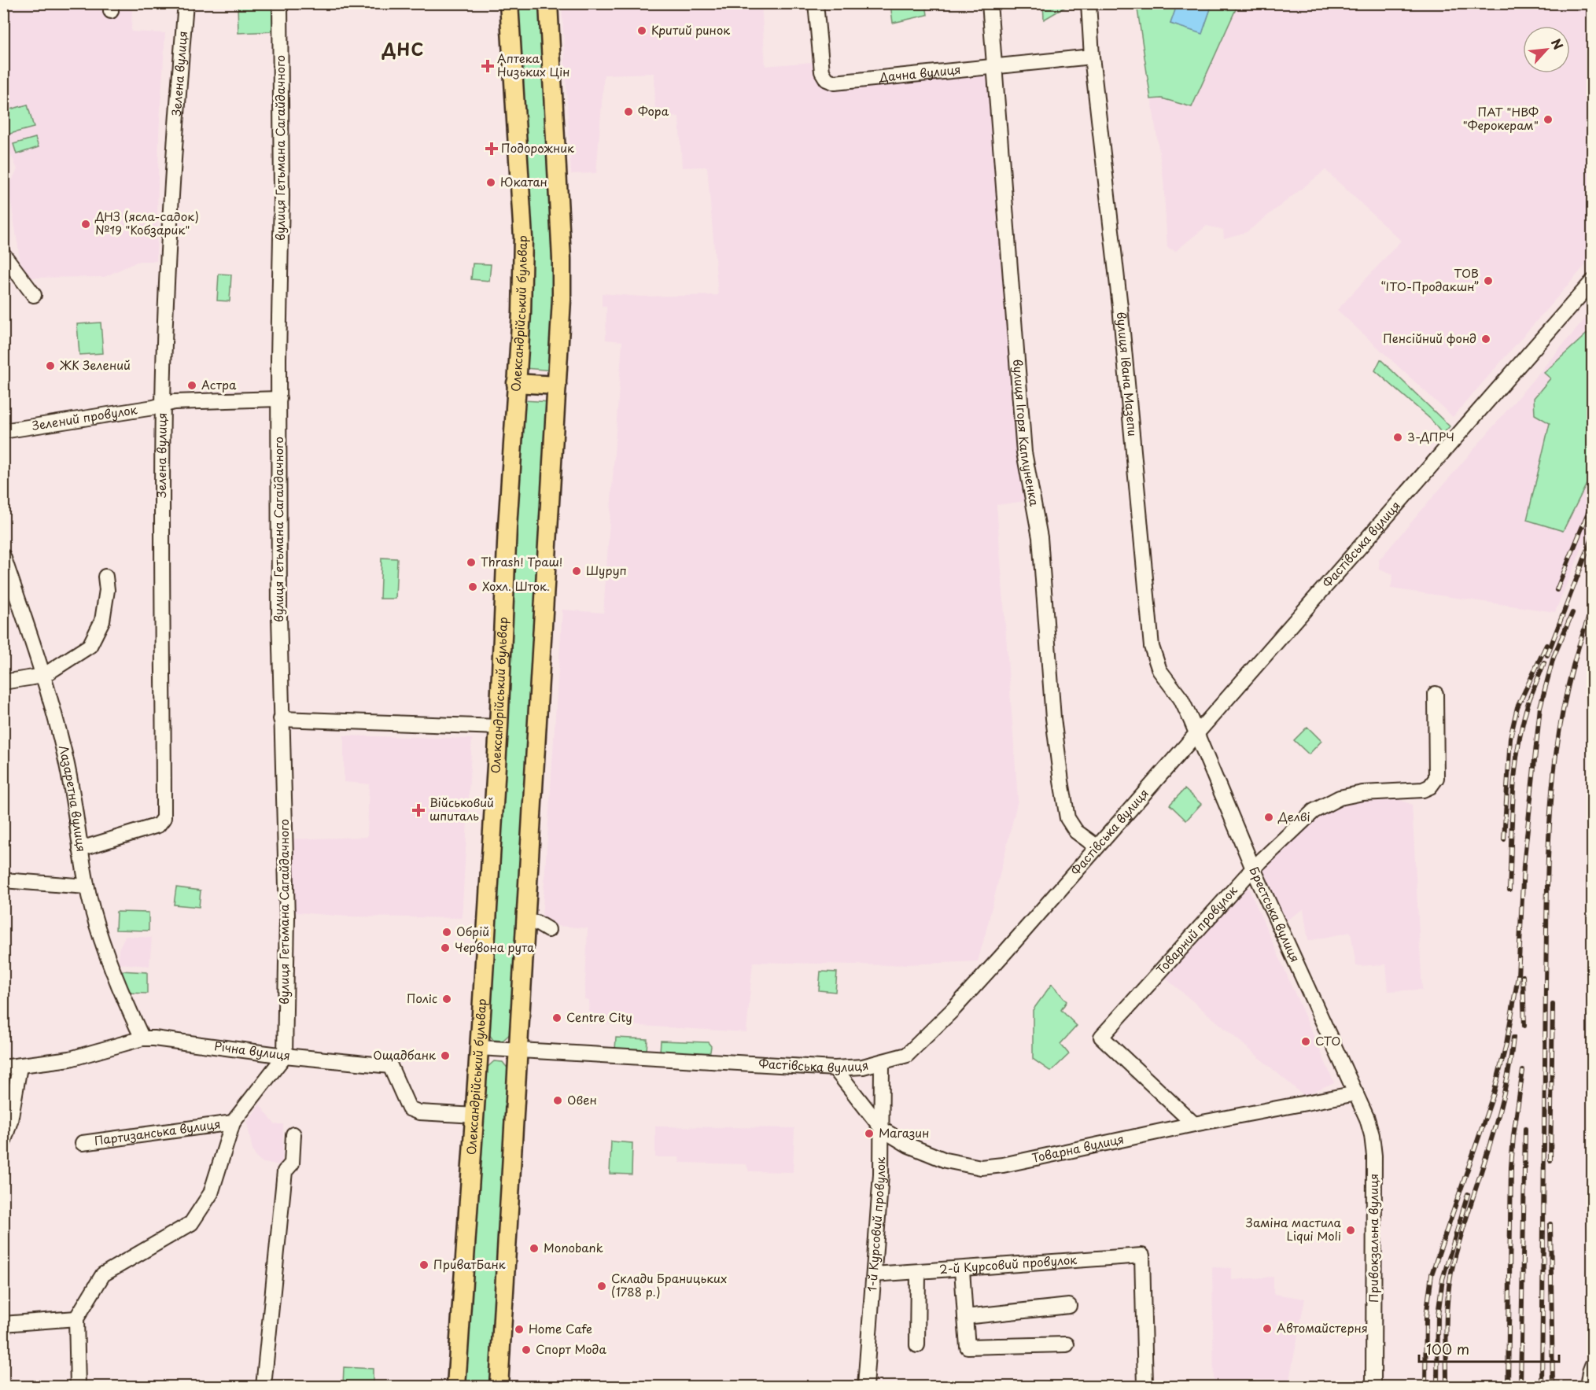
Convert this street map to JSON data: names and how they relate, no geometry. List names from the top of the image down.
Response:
{
  "streets": {
    "main road": ["Олександрійський бульвар"],
    "street": [
      "Зелена вулиця",
      "Дачна вулиця",
      "вулиця Гетьмана Сагайдачного",
      "вулиця Івана Мазепи",
      "Зелений провулок",
      "вулиця Ігоря Каплуненка",
      "Фастівська вулиця",
      "Лазаретна вулиця",
      "Брестська вулиця",
      "Товарний провулок",
      "Річна вулиця",
      "Партизанська вулиця",
      "Товарна вулиця",
      "1-й Курсовий провулок",
      "Привокзальна вулиця",
      "2-й Курсовий провулок"
    ]
  },
  "crossings": [
    ["Зелена вулиця", "Зелений провулок"],
    ["Зелена вулиця", "Лазаретна вулиця"],
    ["Дачна вулиця", "вулиця Івана Мазепи"],
    ["Дачна вулиця", "вулиця Ігоря Каплуненка"],
    ["вулиця Гетьмана Сагайдачного", "Зелений провулок"],
    ["вулиця Гетьмана Сагайдачного", "Річна вулиця"],
    ["вулиця Гетьмана Сагайдачного", "Партизанська вулиця"],
    ["Олександрійський бульвар", "Фастівська вулиця"],
    ["Олександрійський бульвар", "Річна вулиця"],
    ["вулиця Івана Мазепи", "Фастівська вулиця"],
    ["вулиця Івана Мазепи", "Брестська вулиця"],
    ["вулиця Ігоря Каплуненка", "Фастівська вулиця"],
    ["Фастівська вулиця", "Брестська вулиця"],
    ["Фастівська вулиця", "Товарна вулиця"],
    ["Фастівська вулиця", "1-й Курсовий провулок"],
    ["Лазаретна вулиця", "Річна вулиця"],
    ["Брестська вулиця", "Товарний провулок"],
    ["Брестська вулиця", "Товарна вулиця"],
    ["Брестська вулиця", "Привокзальна вулиця"],
    ["Товарний провулок", "Товарна вулиця"],
    ["Річна вулиця", "Партизанська вулиця"],
    ["Товарна вулиця", "1-й Курсовий провулок"],
    ["Товарна вулиця", "Привокзальна вулиця"],
    ["1-й Курсовий провулок", "2-й Курсовий провулок"]
  ],
  "districts": ["ДНС"],
  "places": {
    "other": [
      "Критий ринок",
      "Фора",
      "ПАТ \"НВФ \"Ферокерам\"",
      "Юкатан",
      "ДНЗ (ясла-садок) №19 \"Кобзарик\"",
      "ТОВ “ІТО-Продакшн”",
      "Пенсійний фонд",
      "ЖК Зелений",
      "Астра",
      "3-ДПРЧ",
      "Thrash! Траш!",
      "Шуруп",
      "Хохл. Шток.",
      "Делві",
      "Обрій",
      "Червона рута",
      "Поліс",
      "Centre City",
      "СТО",
      "Ощадбанк",
      "Овен",
      "Магазин",
      "Заміна мастила Liqui Moli",
      "Monobank",
      "ПриватБанк",
      "Склади Браницьких (1788 р.)",
      "Автомайстерня",
      "Home Cafe",
      "Спорт Мода"
    ],
    "health": ["Аптека Низьких Цін", "Подорожник", "Військовий шпиталь"]
  },
  "scale_bar": "100 m",
  "north": "top right"
}
